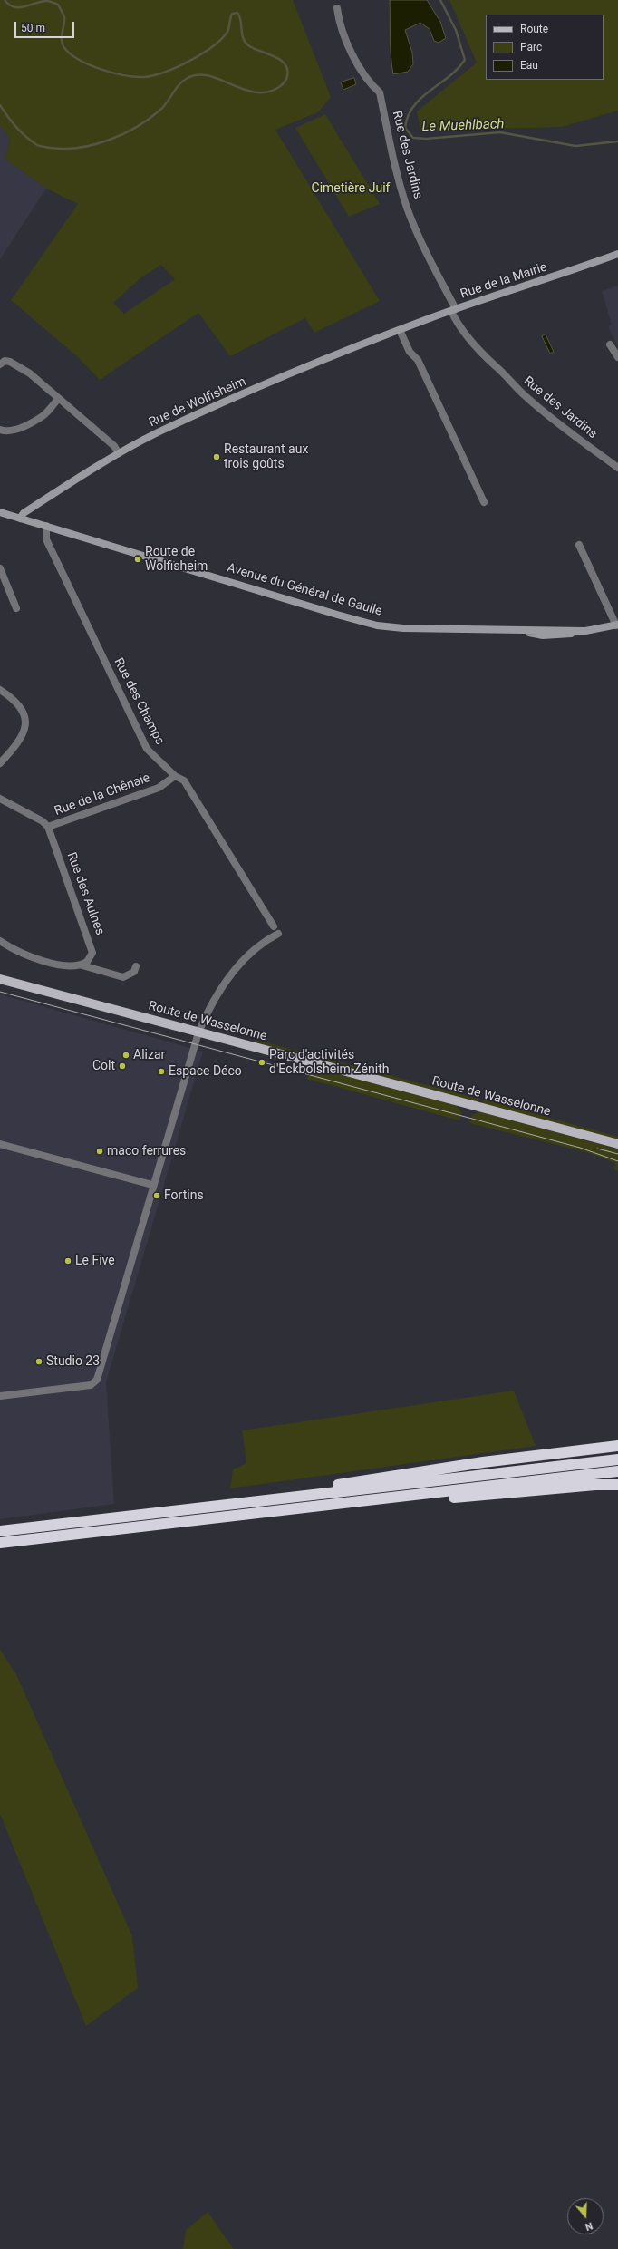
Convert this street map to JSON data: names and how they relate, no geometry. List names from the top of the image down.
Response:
{
  "streets": {
    "main road": ["Route de Wasselonne"],
    "street": [
      "Rue des Jardins",
      "Rue de la Mairie",
      "Rue de Wolfisheim",
      "Avenue du Général de Gaulle",
      "Rue des Champs",
      "Rue de la Chênaie",
      "Rue des Aulnes"
    ]
  },
  "crossings": [
    ["Rue des Jardins", "Rue de la Mairie"],
    ["Rue de la Mairie", "Rue de Wolfisheim"],
    ["Rue de Wolfisheim", "Avenue du Général de Gaulle"],
    ["Avenue du Général de Gaulle", "Rue des Champs"],
    ["Rue des Champs", "Rue de la Chênaie"],
    ["Rue de la Chênaie", "Rue des Aulnes"]
  ],
  "water": ["Le Muehlbach"],
  "parks": ["Cimetière Juif"],
  "places": [
    "Restaurant aux trois goûts",
    "Route de Wolfisheim",
    "Alizar",
    "Parc d'activités d'Eckbolsheim Zénith",
    "Colt",
    "Espace Déco",
    "maco ferrures",
    "Fortins",
    "Le Five",
    "Studio 23"
  ],
  "legend": ["Route", "Parc", "Eau"],
  "scale_bar": "50 m",
  "north": "bottom"
}
